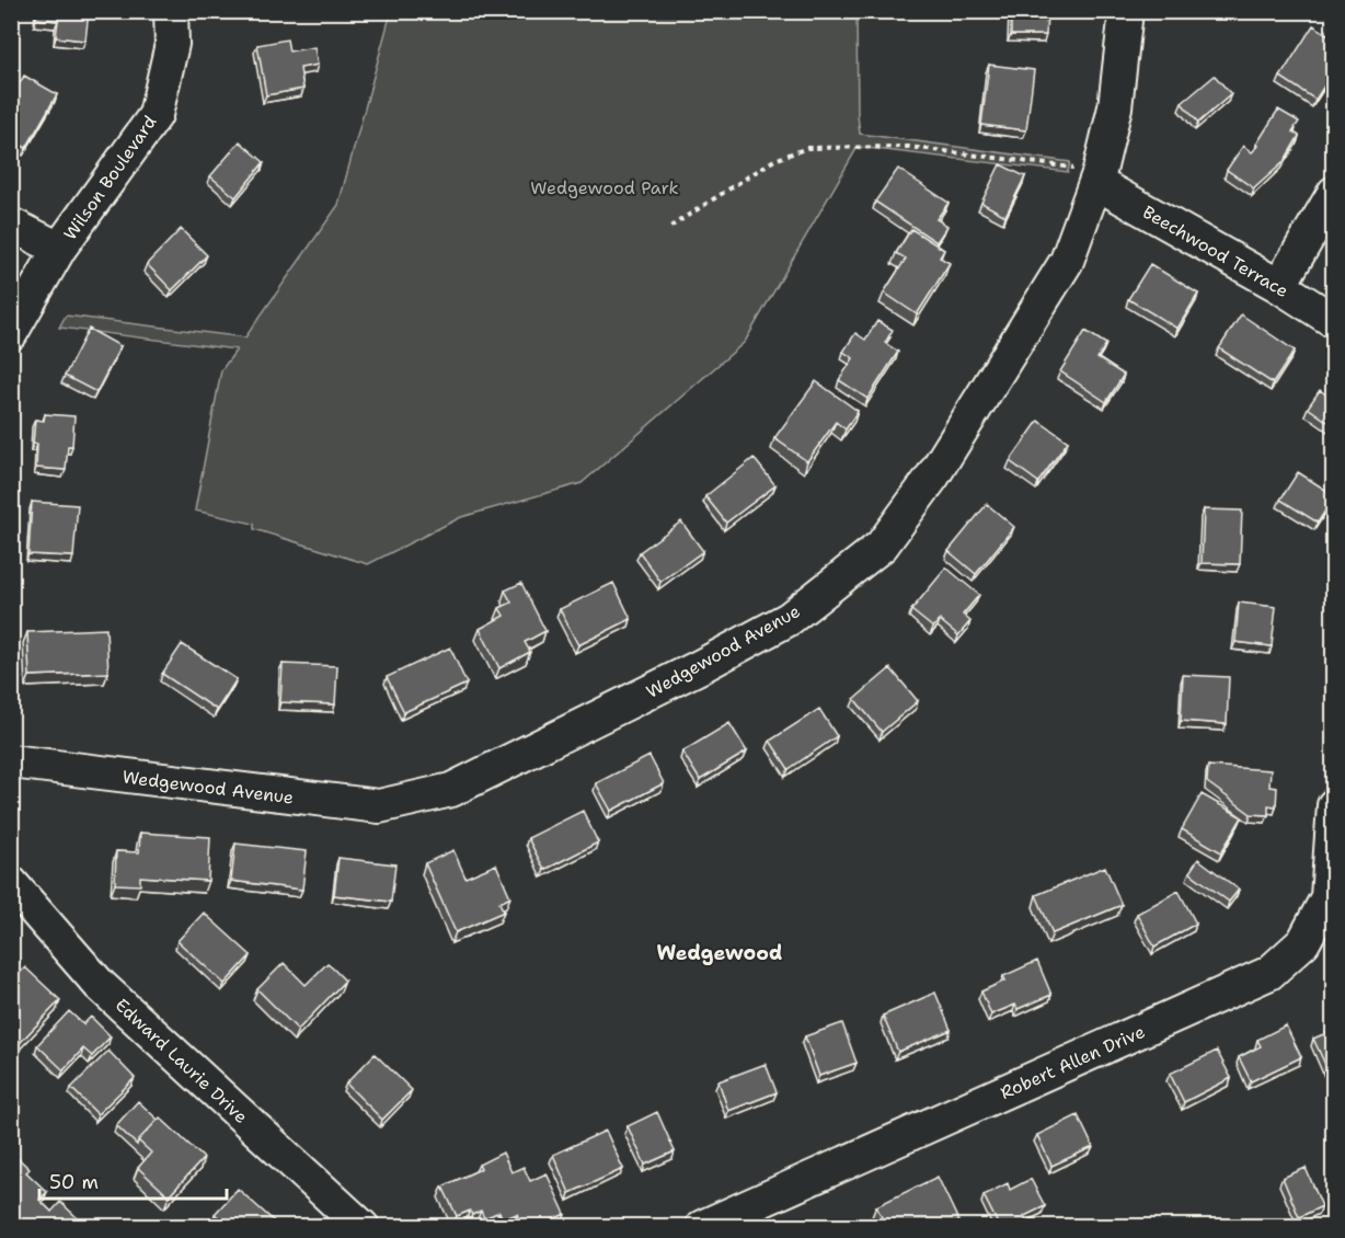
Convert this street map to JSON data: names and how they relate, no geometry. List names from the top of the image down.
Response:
{
  "streets": {
    "street": [
      "Wilson Boulevard",
      "Beechwood Terrace",
      "Wedgewood Avenue",
      "Edward Laurie Drive",
      "Robert Allen Drive"
    ]
  },
  "crossings": [
    ["Beechwood Terrace", "Wedgewood Avenue"]
  ],
  "districts": ["Wedgewood"],
  "parks": ["Wedgewood Park"],
  "scale_bar": "50 m"
}
